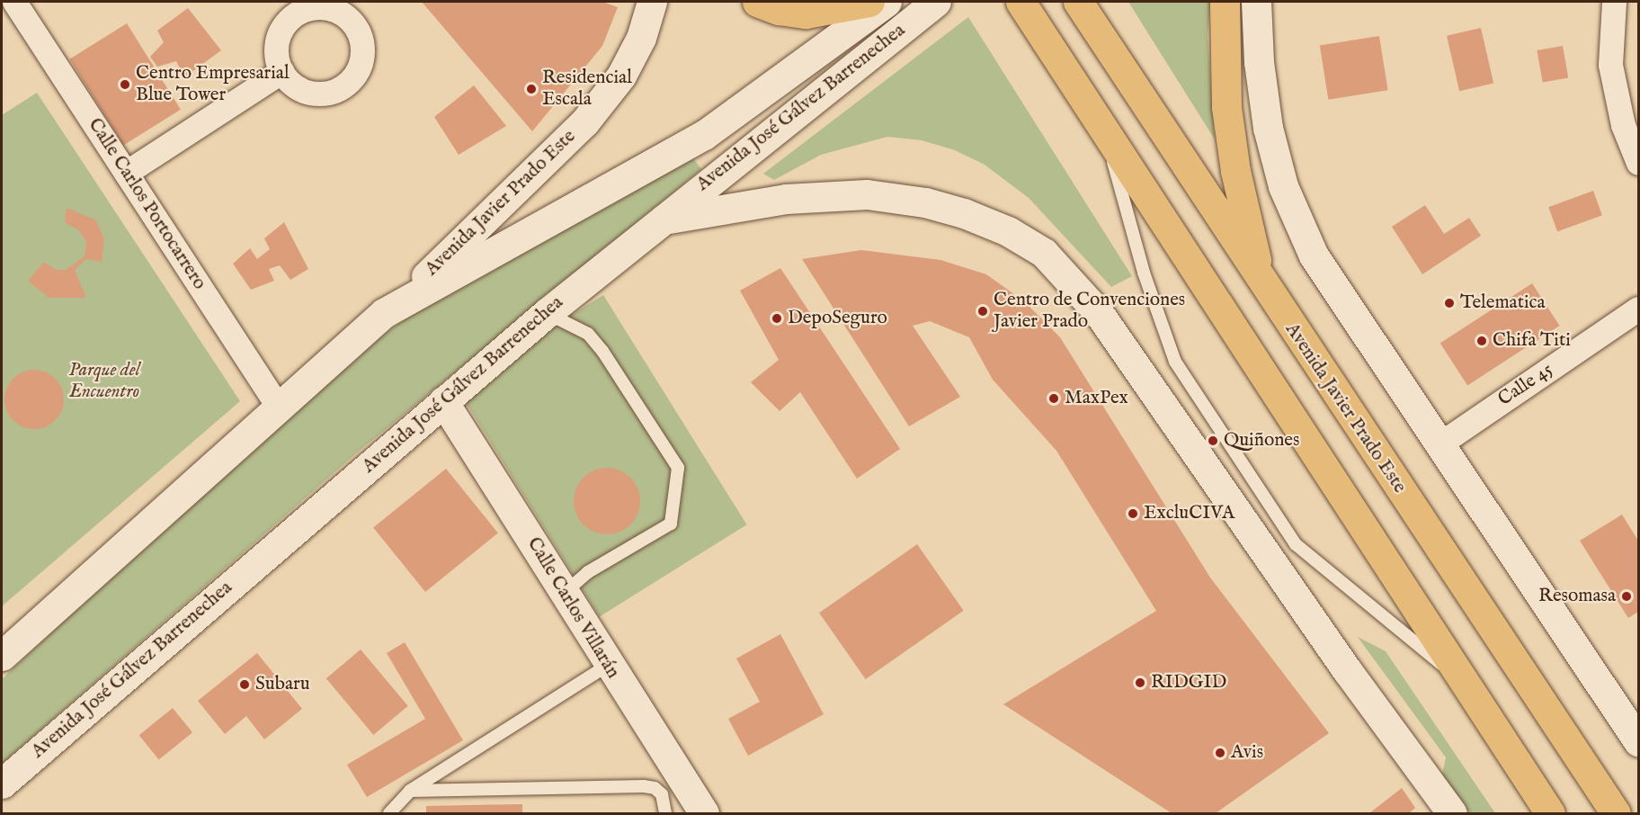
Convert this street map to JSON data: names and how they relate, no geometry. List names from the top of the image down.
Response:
{
  "streets": {
    "highway": ["Avenida Javier Prado Este"],
    "main road": ["Avenida José Gálvez Barrenechea", "Calle Carlos Villarán"],
    "street": ["Calle Carlos Portocarrero", "Calle 45"]
  },
  "crossings": [
    ["Avenida José Gálvez Barrenechea", "Avenida Javier Prado Este"],
    ["Avenida José Gálvez Barrenechea", "Calle Carlos Portocarrero"],
    ["Avenida José Gálvez Barrenechea", "Calle Carlos Villarán"]
  ],
  "parks": ["Parque del Encuentro"],
  "places": [
    "Centro Empresarial Blue Tower",
    "Residencial Escala",
    "Telematica",
    "Centro de Convenciones Javier Prado",
    "DepoSeguro",
    "Chifa Titi",
    "MaxPex",
    "Quiñones",
    "ExcluCIVA",
    "Resomasa",
    "RIDGID",
    "Subaru",
    "Avis"
  ]
}
